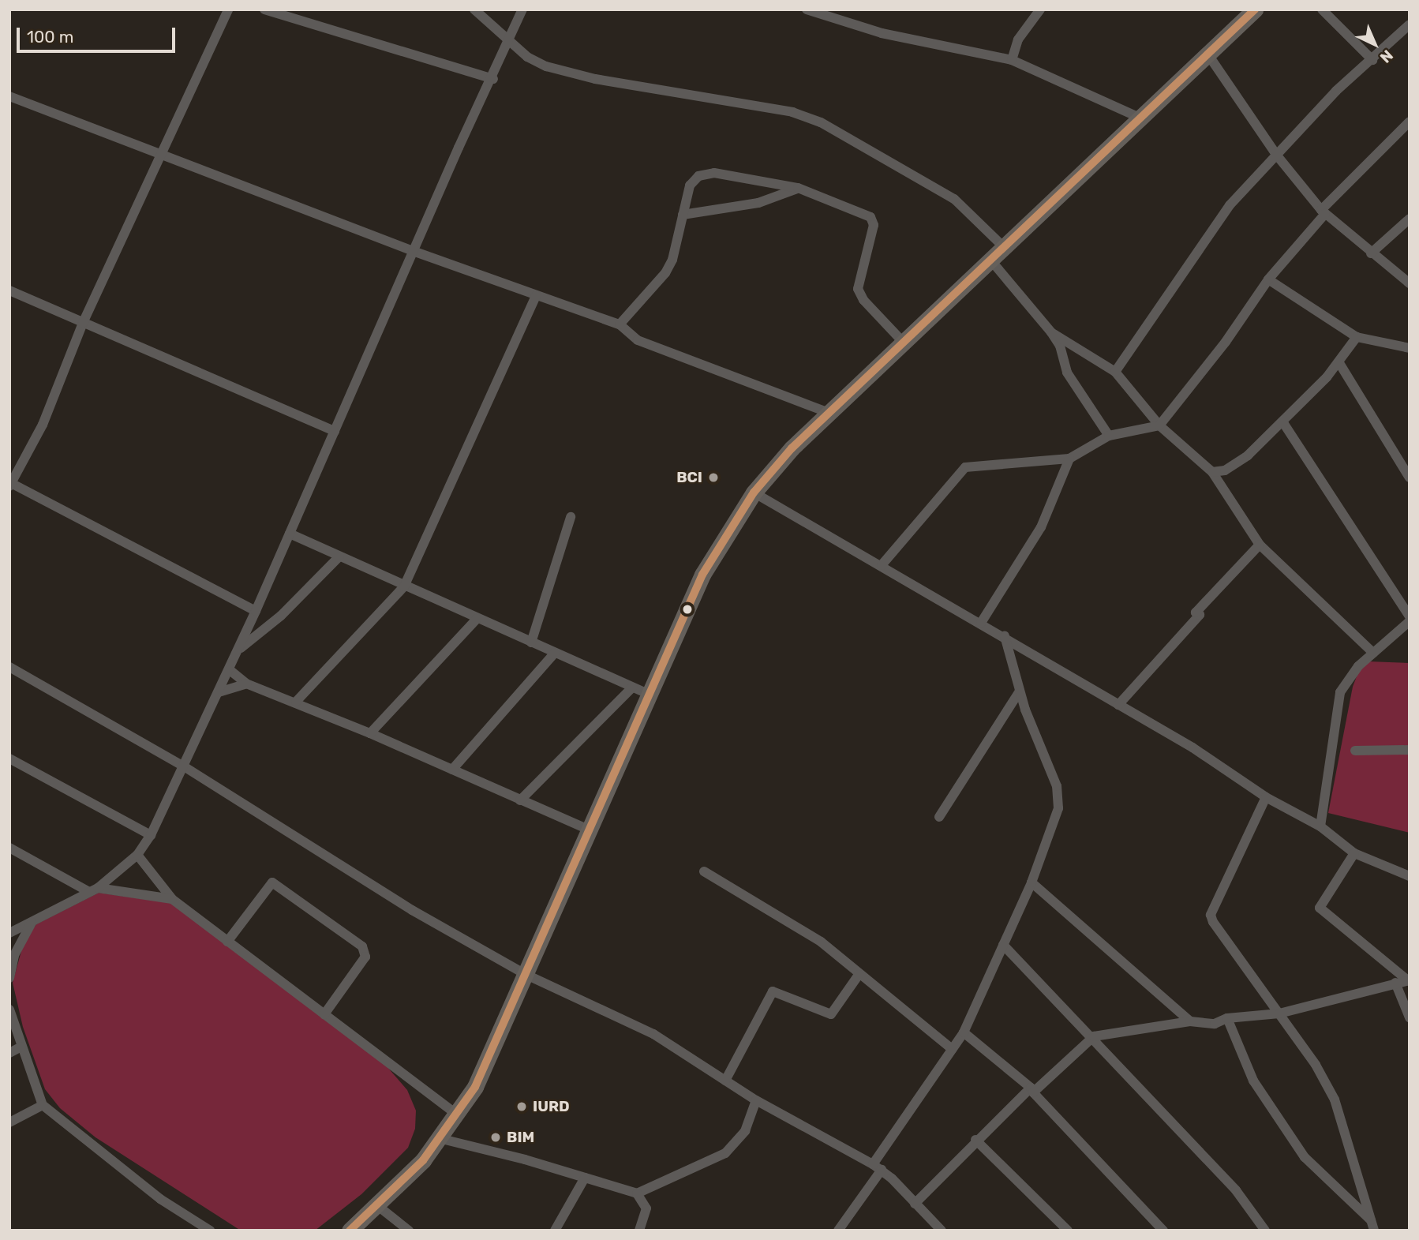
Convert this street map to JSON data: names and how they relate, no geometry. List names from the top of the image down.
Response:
{
  "places": ["BCI", "IURD", "BIM"],
  "scale_bar": "100 m",
  "north": "bottom right"
}
